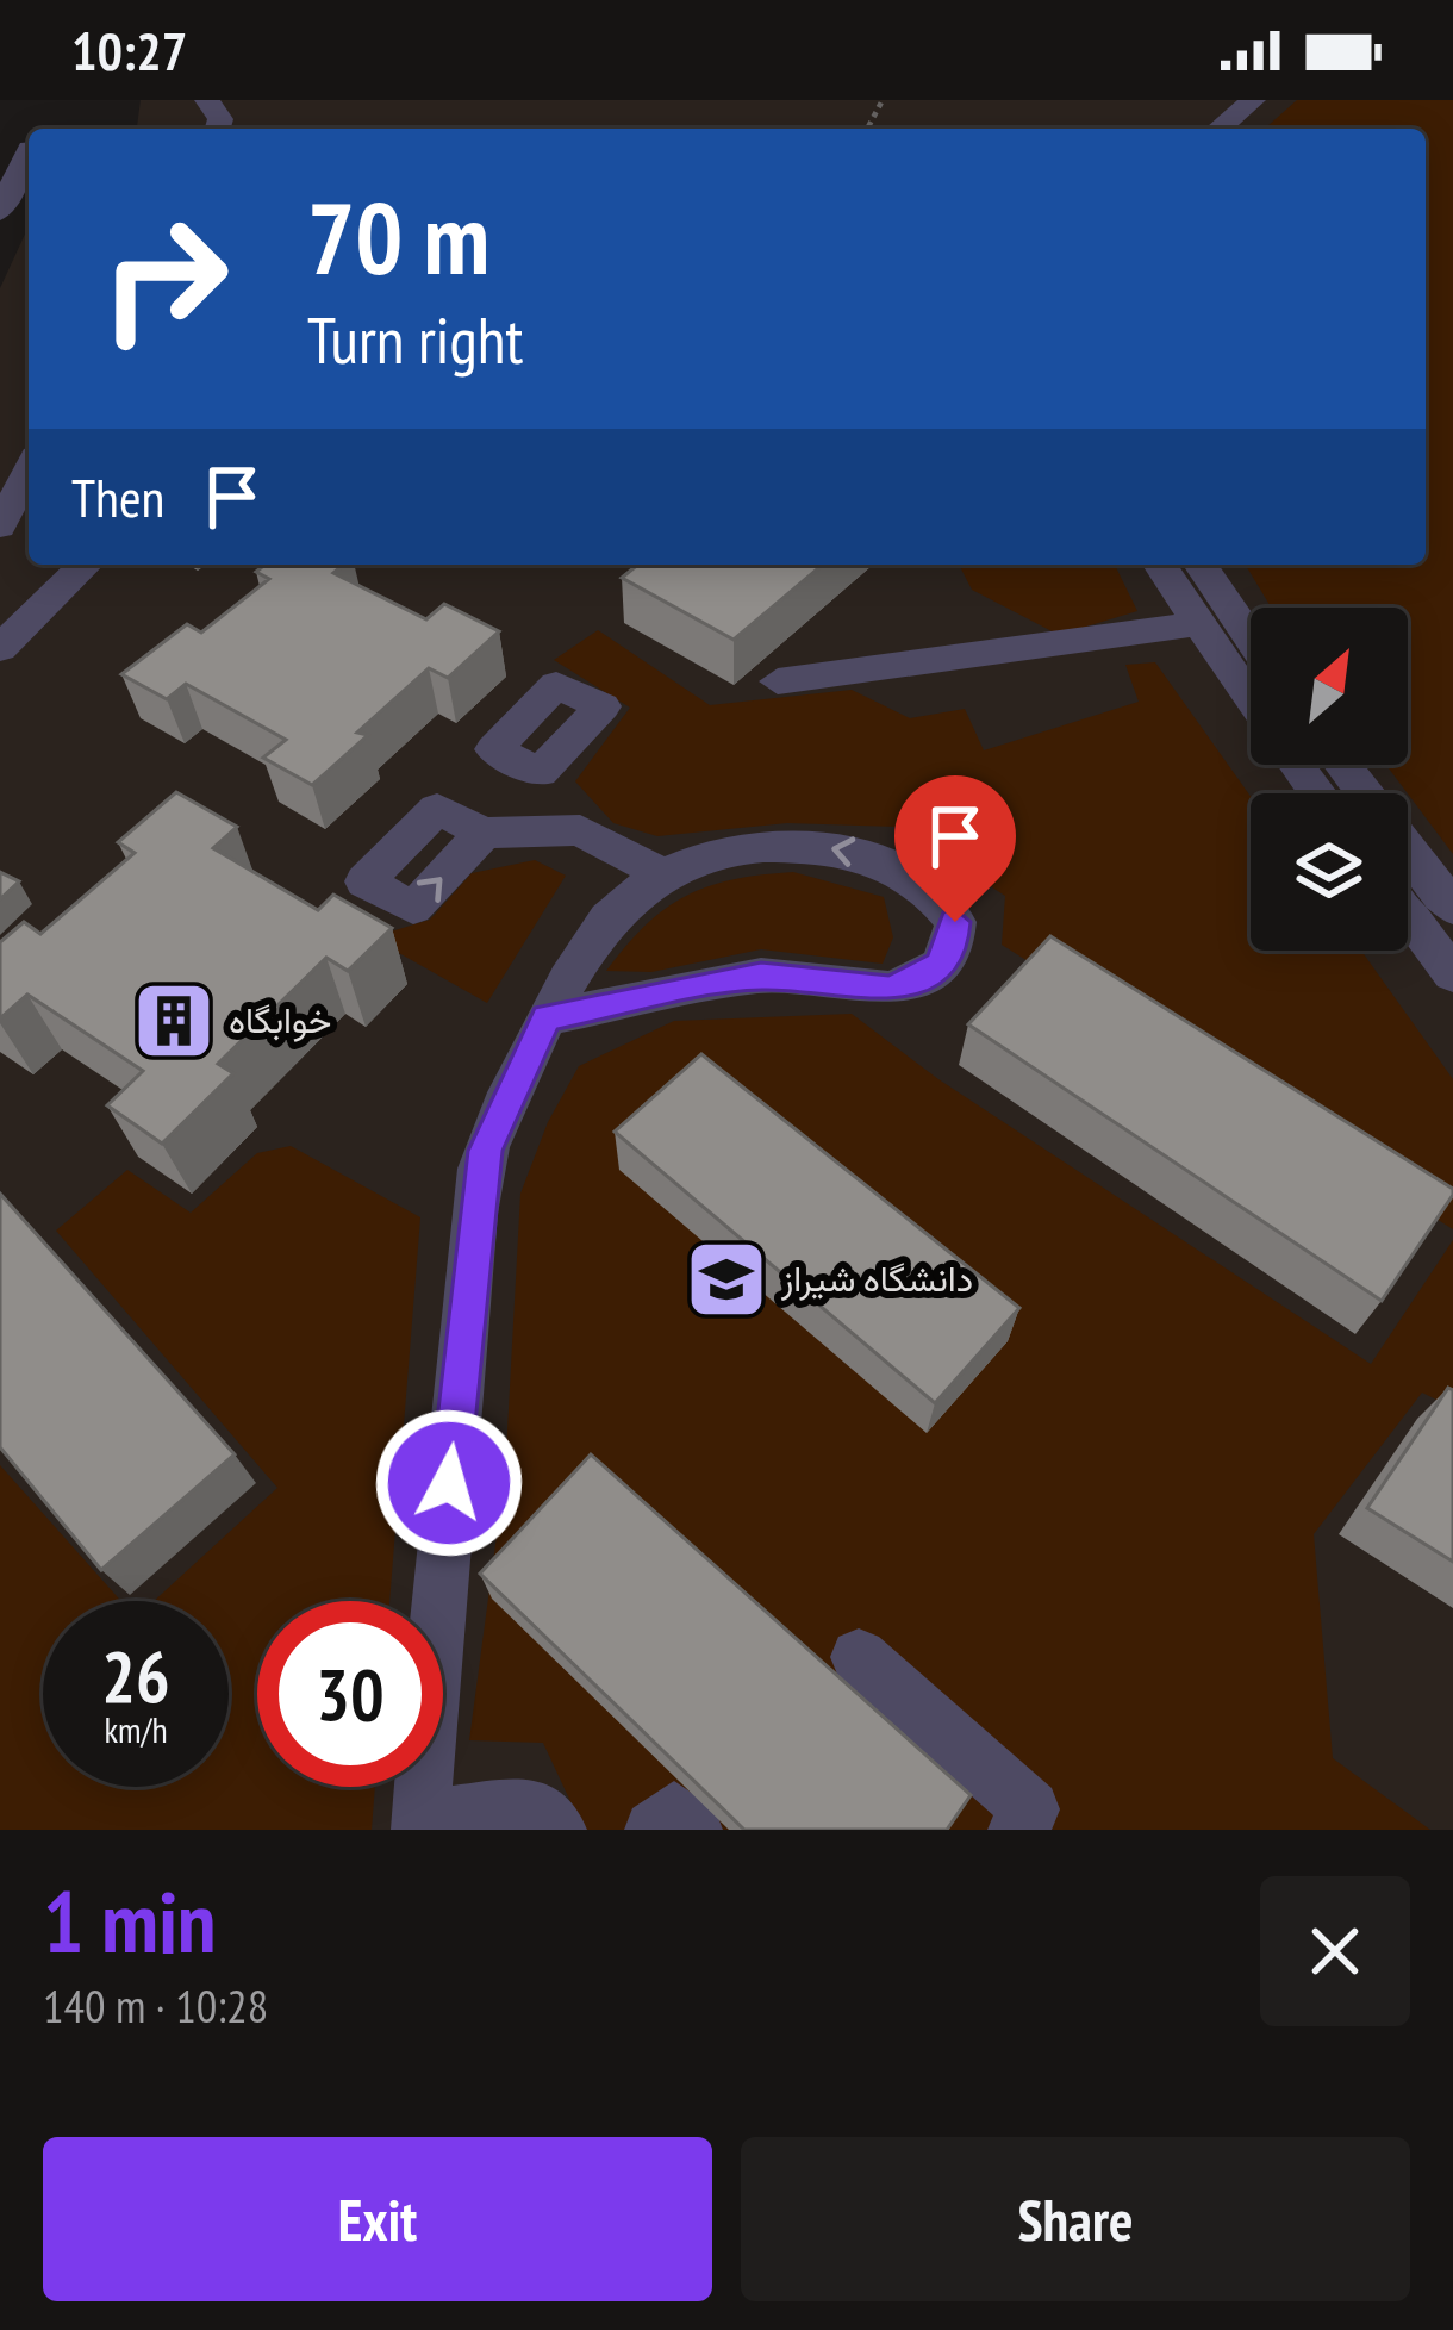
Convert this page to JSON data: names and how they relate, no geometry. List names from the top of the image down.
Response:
{
  "places": {
    "building": ["خوابگاه"],
    "school or university": ["دانشگاه شیراز"]
  },
  "north": "top right",
  "page": {
    "status": "10:27",
    "turn": ["70 m", "Turn right"],
    "then": "Then",
    "speed": "26 km/h",
    "limit": "30",
    "heading": ["1 min", "140 m · 10:28"],
    "buttons": ["Exit", "Share"]
  }
}
